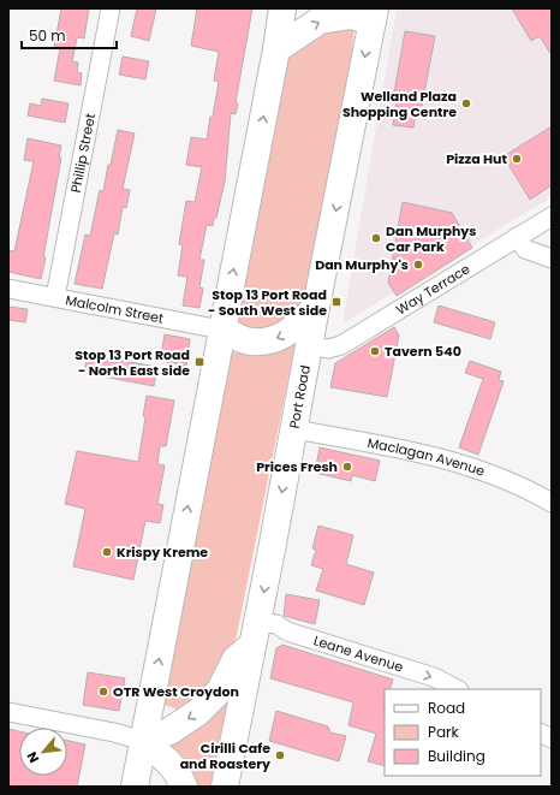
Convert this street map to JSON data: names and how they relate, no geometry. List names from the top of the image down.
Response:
{
  "streets": {
    "highway": ["Port Road"],
    "street": [
      "Phillip Street",
      "Way Terrace",
      "Malcolm Street",
      "Maclagan Avenue",
      "Leane Avenue"
    ]
  },
  "crossings": [
    ["Phillip Street", "Malcolm Street"],
    ["Way Terrace", "Port Road"],
    ["Port Road", "Maclagan Avenue"],
    ["Port Road", "Leane Avenue"]
  ],
  "one_way": ["Leane Avenue"],
  "places": {
    "other": [
      "Welland Plaza Shopping Centre",
      "Pizza Hut",
      "Dan Murphys Car Park",
      "Dan Murphy's",
      "Tavern 540",
      "Prices Fresh",
      "Krispy Kreme",
      "OTR West Croydon",
      "Cirilli Cafe and Roastery"
    ],
    "transit": ["Stop 13 Port Road - South West side", "Stop 13 Port Road - North East side"]
  },
  "legend": ["Road", "Park", "Building"],
  "scale_bar": "50 m",
  "north": "bottom left"
}
